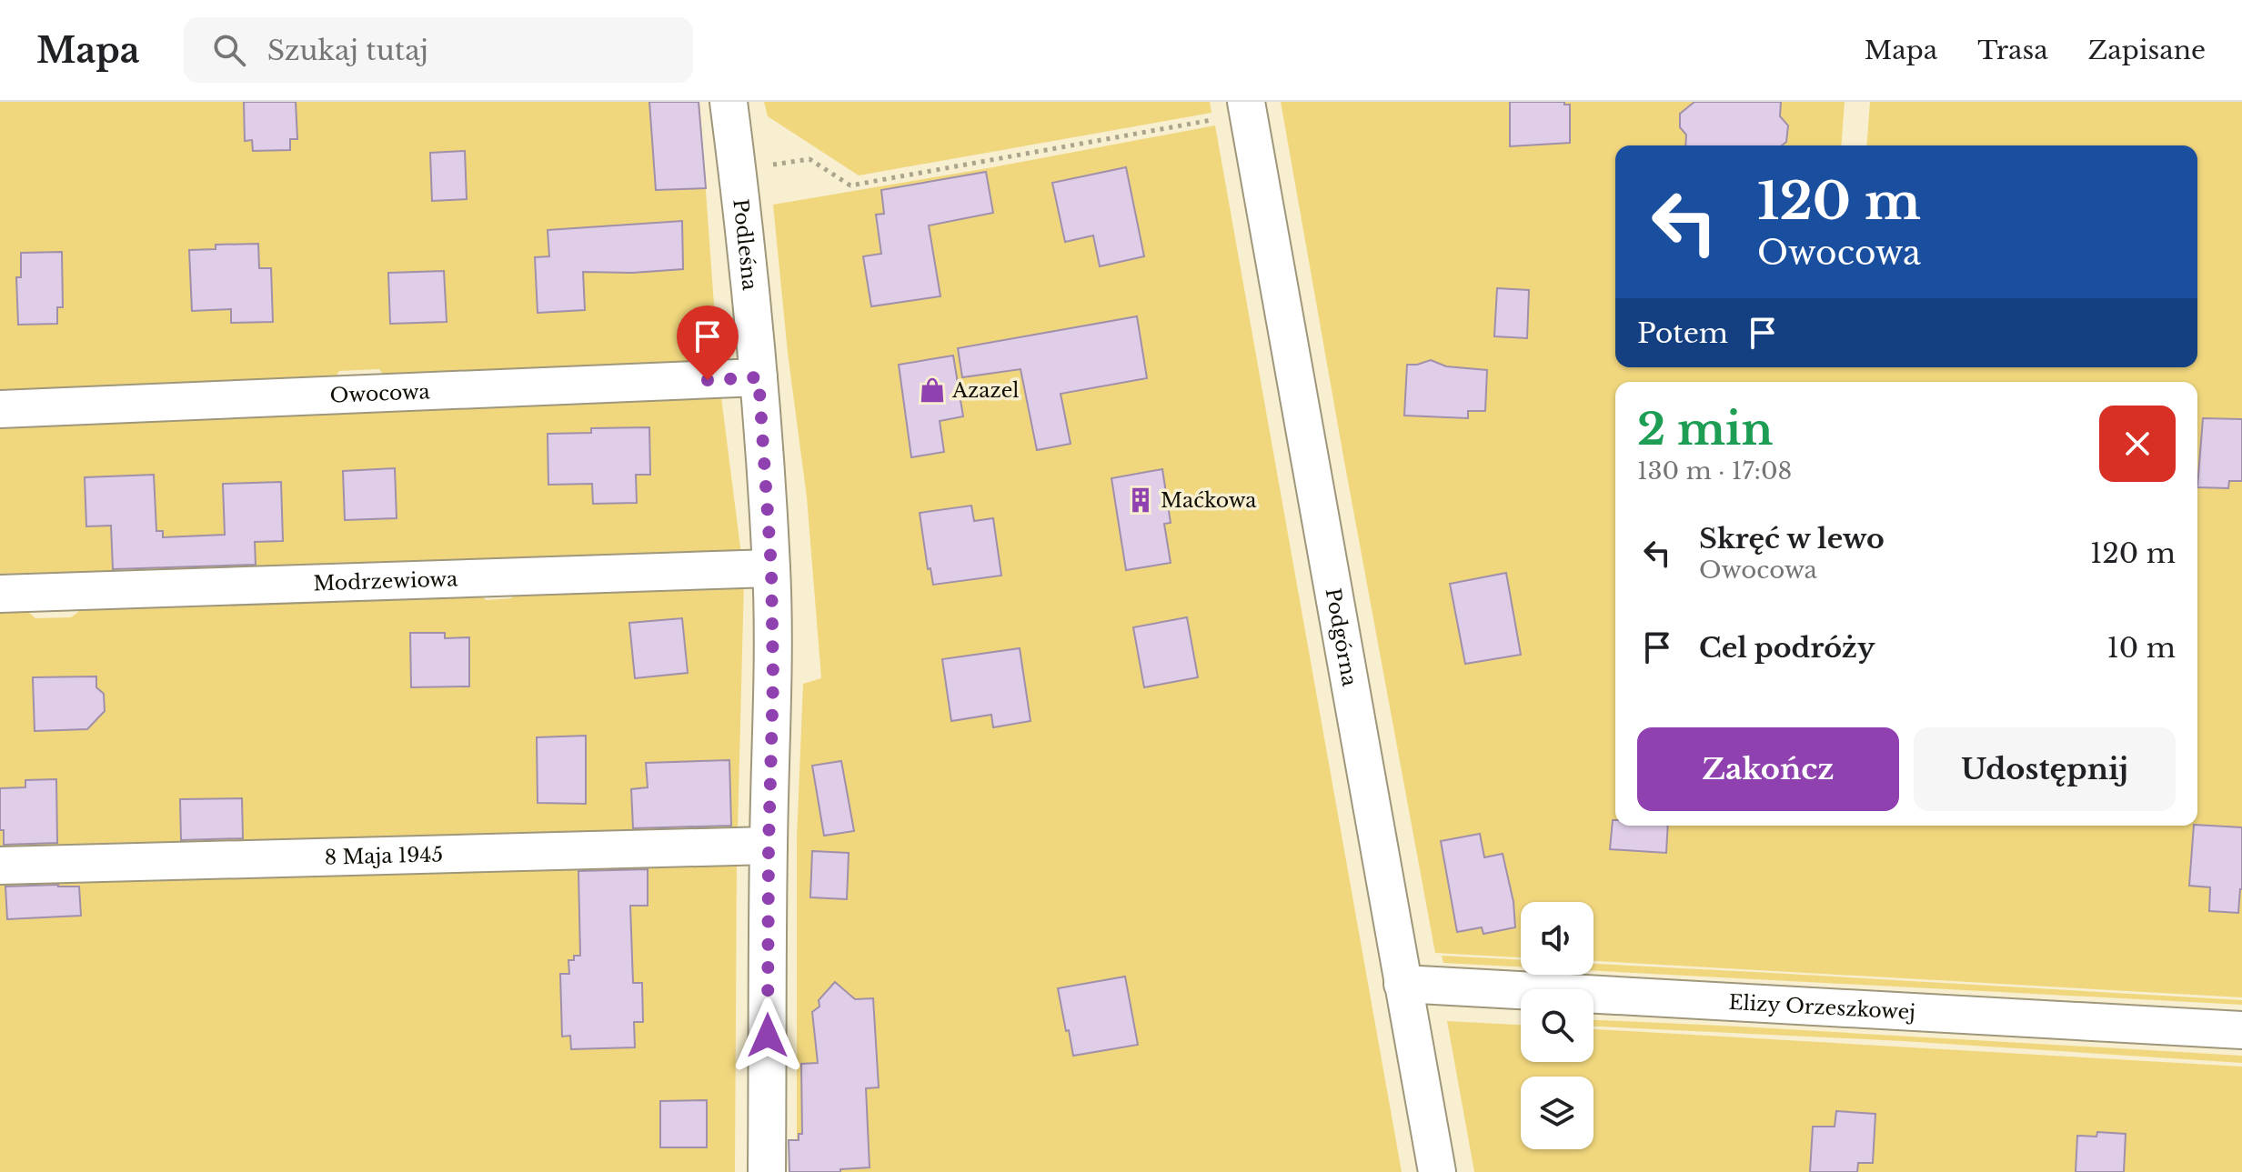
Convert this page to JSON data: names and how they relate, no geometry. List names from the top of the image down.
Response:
{
  "streets": {
    "street": [
      "Podleśna",
      "Owocowa",
      "Modrzewiowa",
      "Podgórna",
      "8 Maja 1945",
      "Elizy Orzeszkowej"
    ]
  },
  "crossings": [
    ["Podleśna", "Owocowa"],
    ["Podleśna", "Modrzewiowa"],
    ["Podleśna", "8 Maja 1945"],
    ["Podgórna", "Elizy Orzeszkowej"]
  ],
  "places": {
    "shop": ["Azazel"],
    "building": ["Maćkowa"]
  },
  "page": {
    "header": "Mapa",
    "search": "Szukaj tutaj",
    "nav": ["Mapa", "Trasa", "Zapisane"],
    "turn": ["120 m", "Owocowa"],
    "then": "Potem",
    "heading": ["2 min", "130 m · 17:08"],
    "list": [
      {
        "name": "Skręć w lewo",
        "note": "Owocowa",
        "value": "120 m"
      },
      {
        "name": "Cel podróży",
        "value": "10 m"
      }
    ],
    "buttons": ["Zakończ", "Udostępnij"]
  }
}
